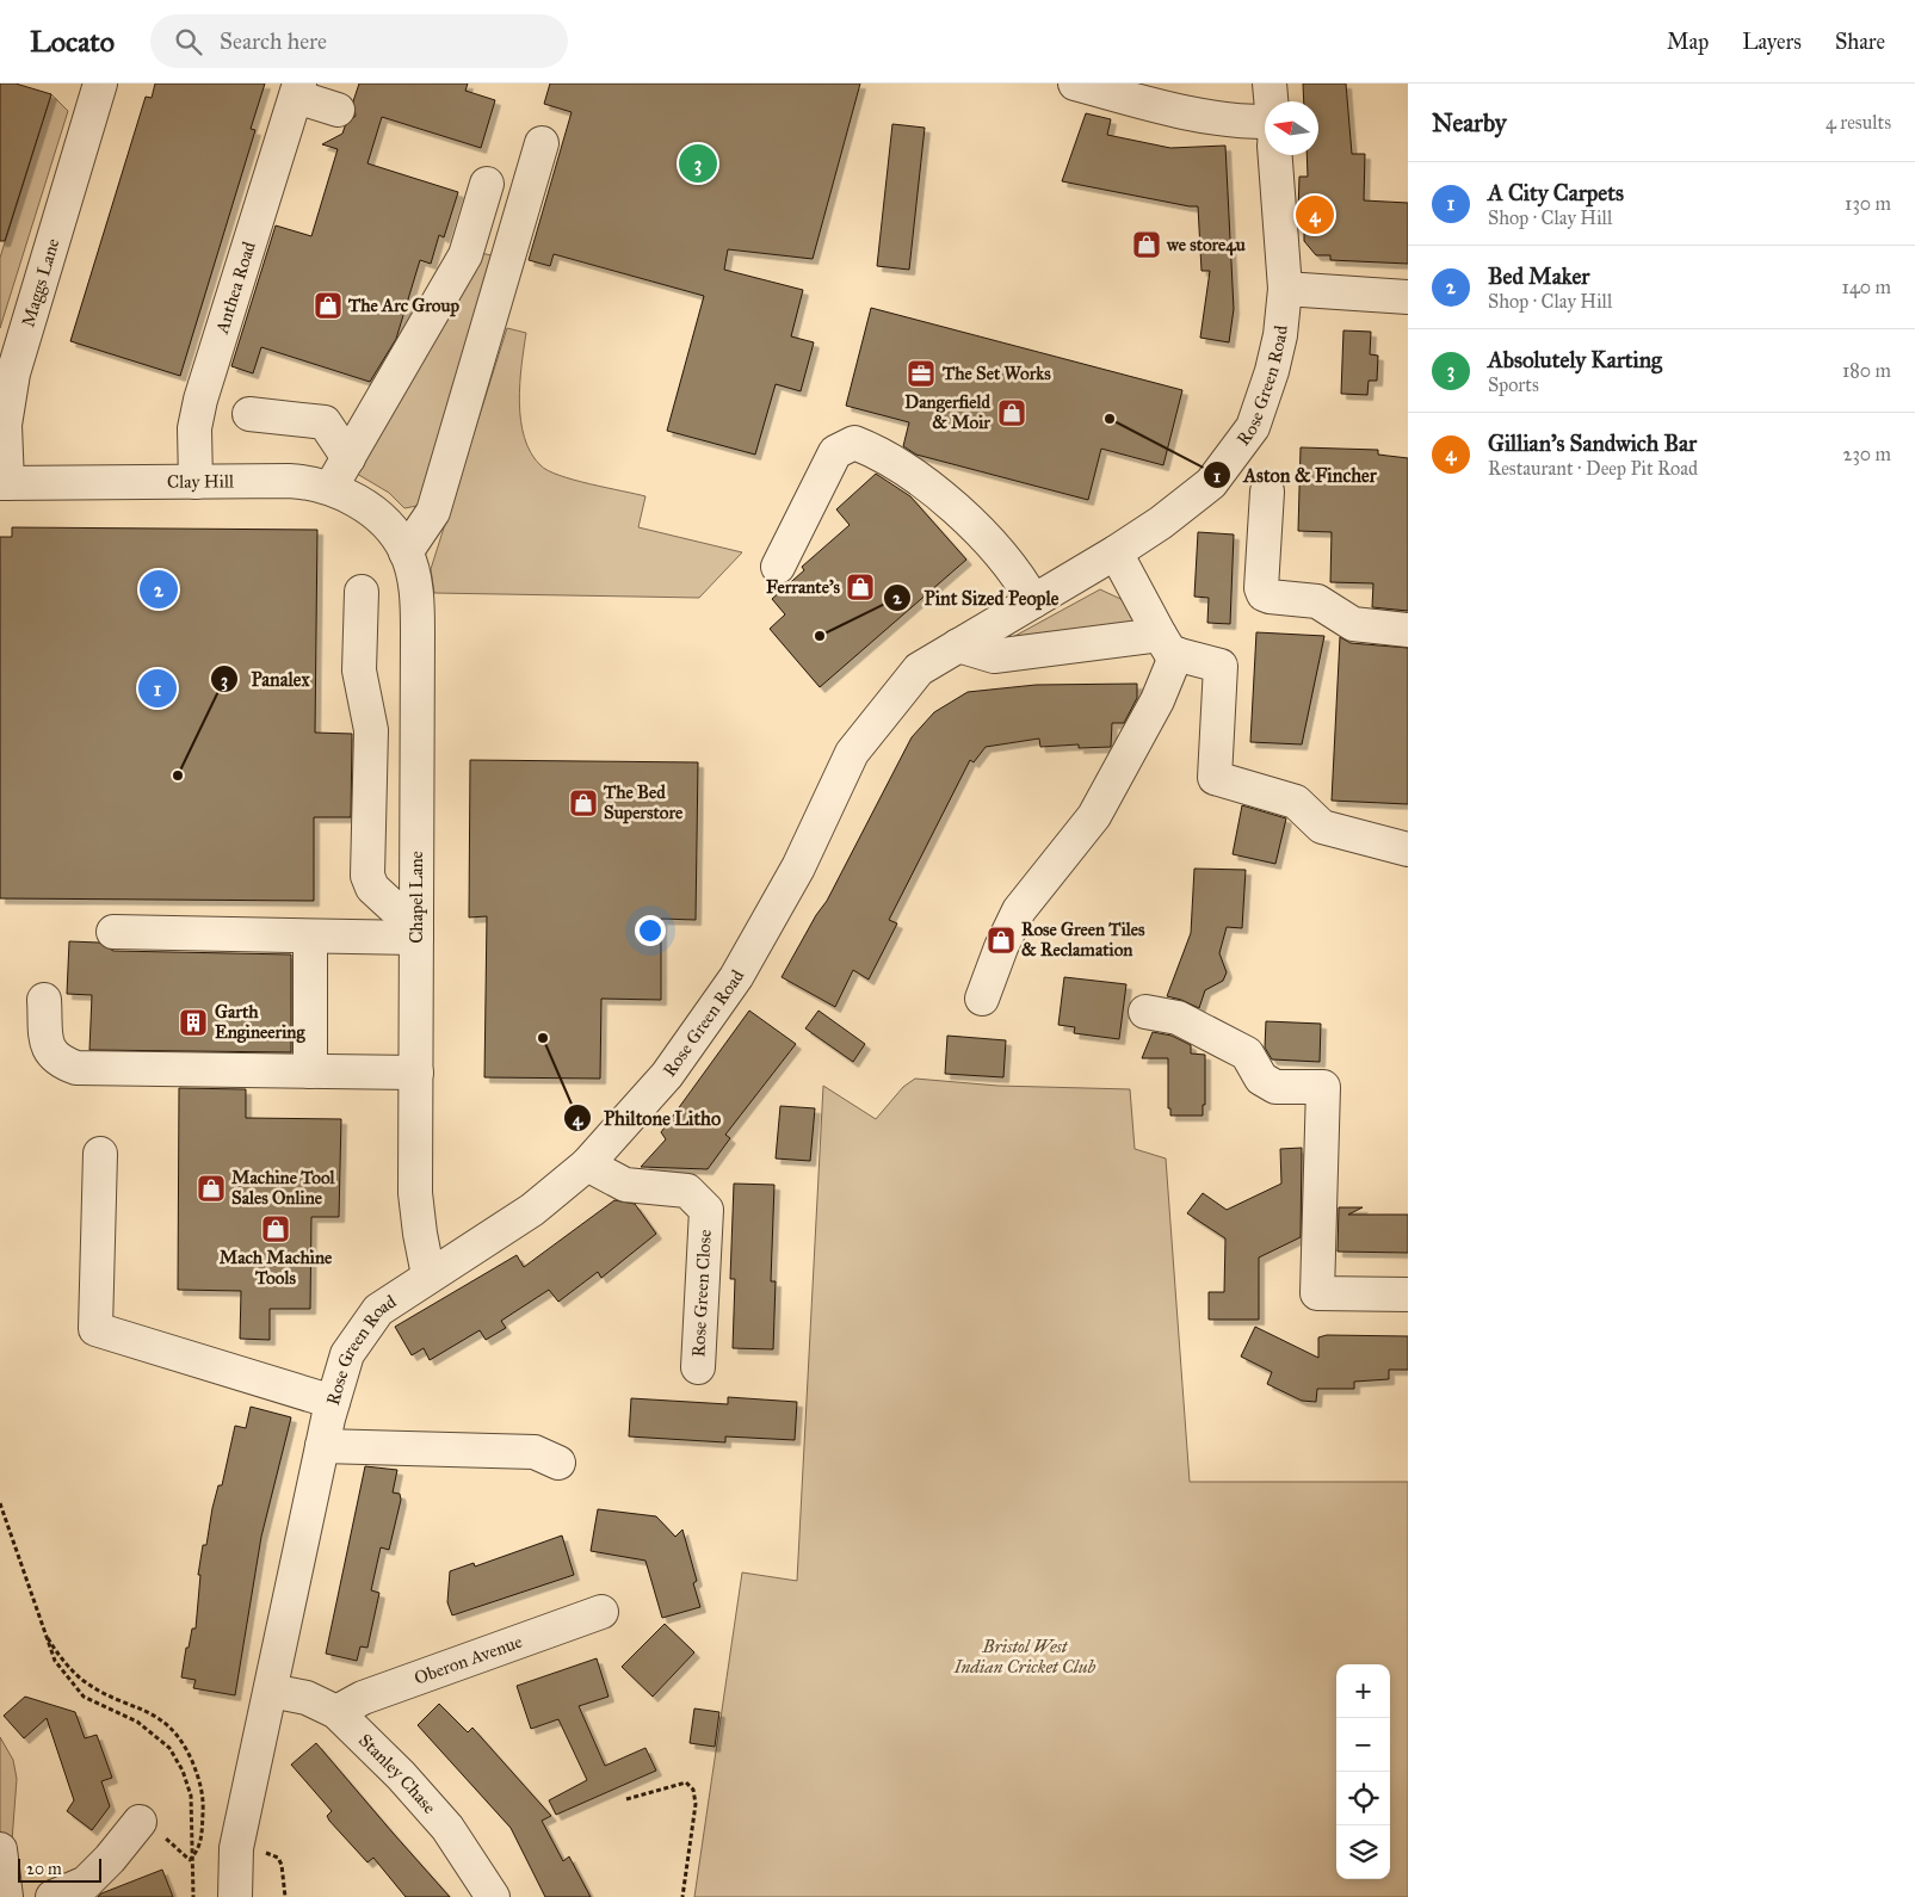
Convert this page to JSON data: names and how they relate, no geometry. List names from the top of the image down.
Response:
{
  "streets": {
    "street": [
      "Maggs Lane",
      "Anthea Road",
      "Rose Green Road",
      "Clay Hill",
      "Chapel Lane",
      "Rose Green Close",
      "Oberon Avenue",
      "Stanley Chase"
    ]
  },
  "crossings": [
    ["Maggs Lane", "Clay Hill"],
    ["Anthea Road", "Clay Hill"],
    ["Rose Green Road", "Chapel Lane"],
    ["Rose Green Road", "Rose Green Close"],
    ["Rose Green Road", "Stanley Chase"],
    ["Clay Hill", "Chapel Lane"],
    ["Oberon Avenue", "Stanley Chase"]
  ],
  "parks": ["Bristol West Indian Cricket Club"],
  "places": {
    "shop": [
      "we store4u",
      "The Arc Group",
      "Dangerfield & Moir",
      "Ferrante's",
      "The Bed Superstore",
      "Rose Green Tiles & Reclamation",
      "Machine Tool Sales Online",
      "Mach Machine Tools"
    ],
    "office": ["The Set Works"],
    "other": [
      "Aston & Fincher",
      "Pint Sized People",
      "Panalex",
      "Philtone Litho"
    ],
    "building": ["Garth Engineering"]
  },
  "scale_bar": "20 m",
  "north": "left",
  "page": {
    "header": "Locato",
    "search": "Search here",
    "nav": ["Map", "Layers", "Share"],
    "heading": ["Nearby", "4 results"],
    "pins": [
      "3",
      "4",
      "2",
      "1"
    ],
    "list": [
      {
        "mark": "1",
        "name": "A City Carpets",
        "note": "Shop · Clay Hill",
        "value": "130 m"
      },
      {
        "mark": "2",
        "name": "Bed Maker",
        "note": "Shop · Clay Hill",
        "value": "140 m"
      },
      {
        "mark": "3",
        "name": "Absolutely Karting",
        "note": "Sports",
        "value": "180 m"
      },
      {
        "mark": "4",
        "name": "Gillian's Sandwich Bar",
        "note": "Restaurant · Deep Pit Road",
        "value": "230 m"
      }
    ],
    "map_buttons": ["+", "−"],
    "scale": "20 m"
  }
}
